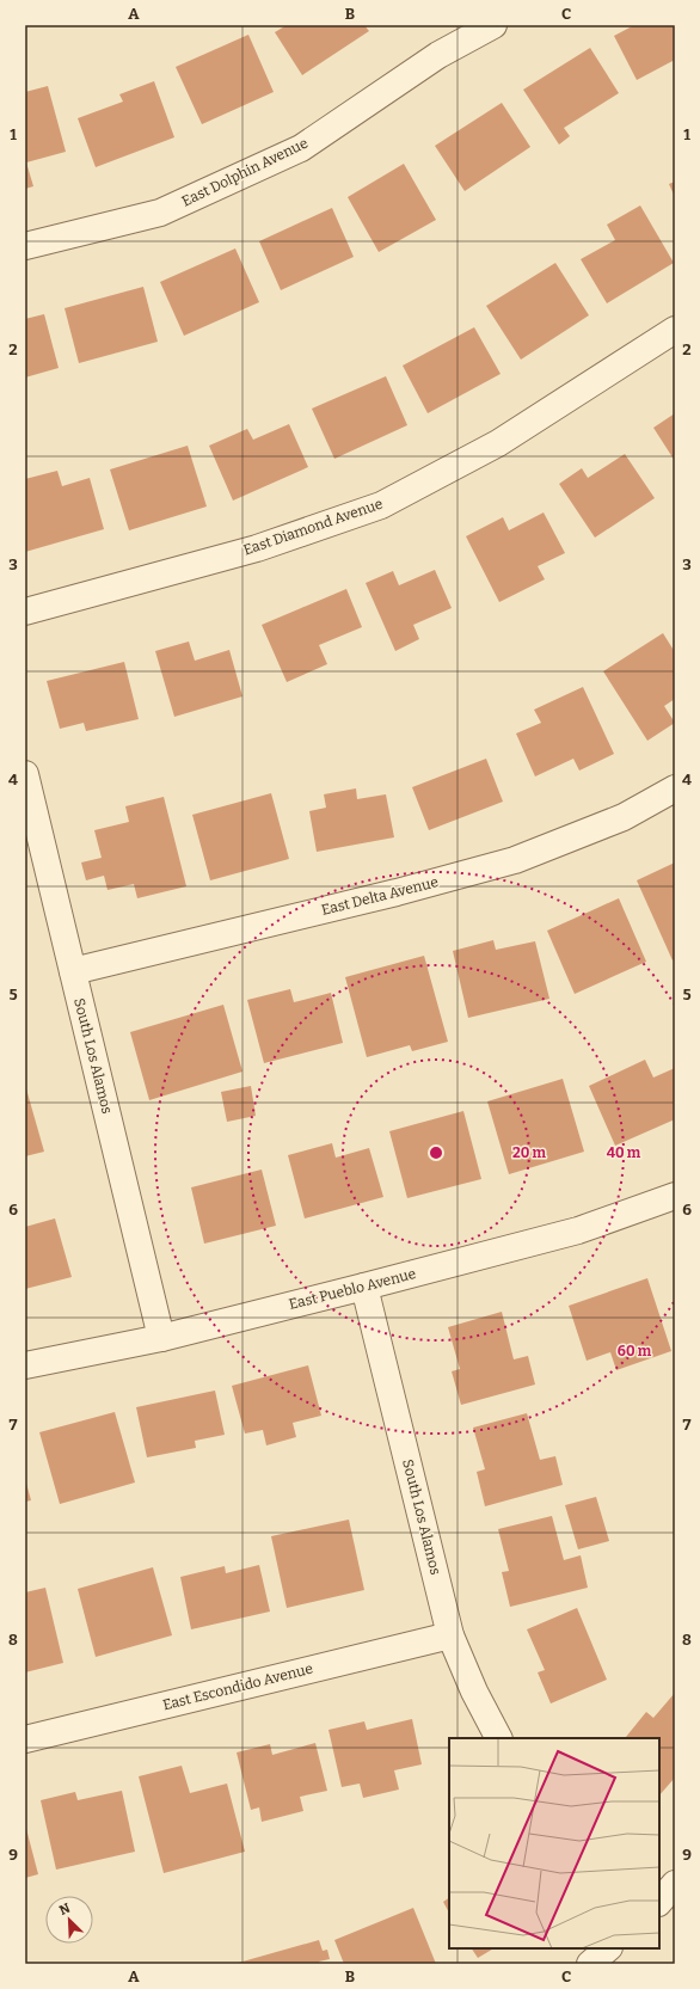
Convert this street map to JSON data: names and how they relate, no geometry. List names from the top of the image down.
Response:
{
  "streets": {
    "street": [
      "East Dolphin Avenue",
      "East Diamond Avenue",
      "East Delta Avenue",
      "South Los Alamos",
      "East Pueblo Avenue",
      "East Escondido Avenue"
    ]
  },
  "crossings": [
    ["East Delta Avenue", "South Los Alamos"],
    ["South Los Alamos", "East Pueblo Avenue"],
    ["South Los Alamos", "East Escondido Avenue"]
  ],
  "north": "top left",
  "grid": {
    "columns": ["A", "B", "C"],
    "rows": [
      "1",
      "2",
      "3",
      "4",
      "5",
      "6",
      "7",
      "8",
      "9"
    ]
  },
  "rings": ["20 m", "40 m", "60 m"]
}
